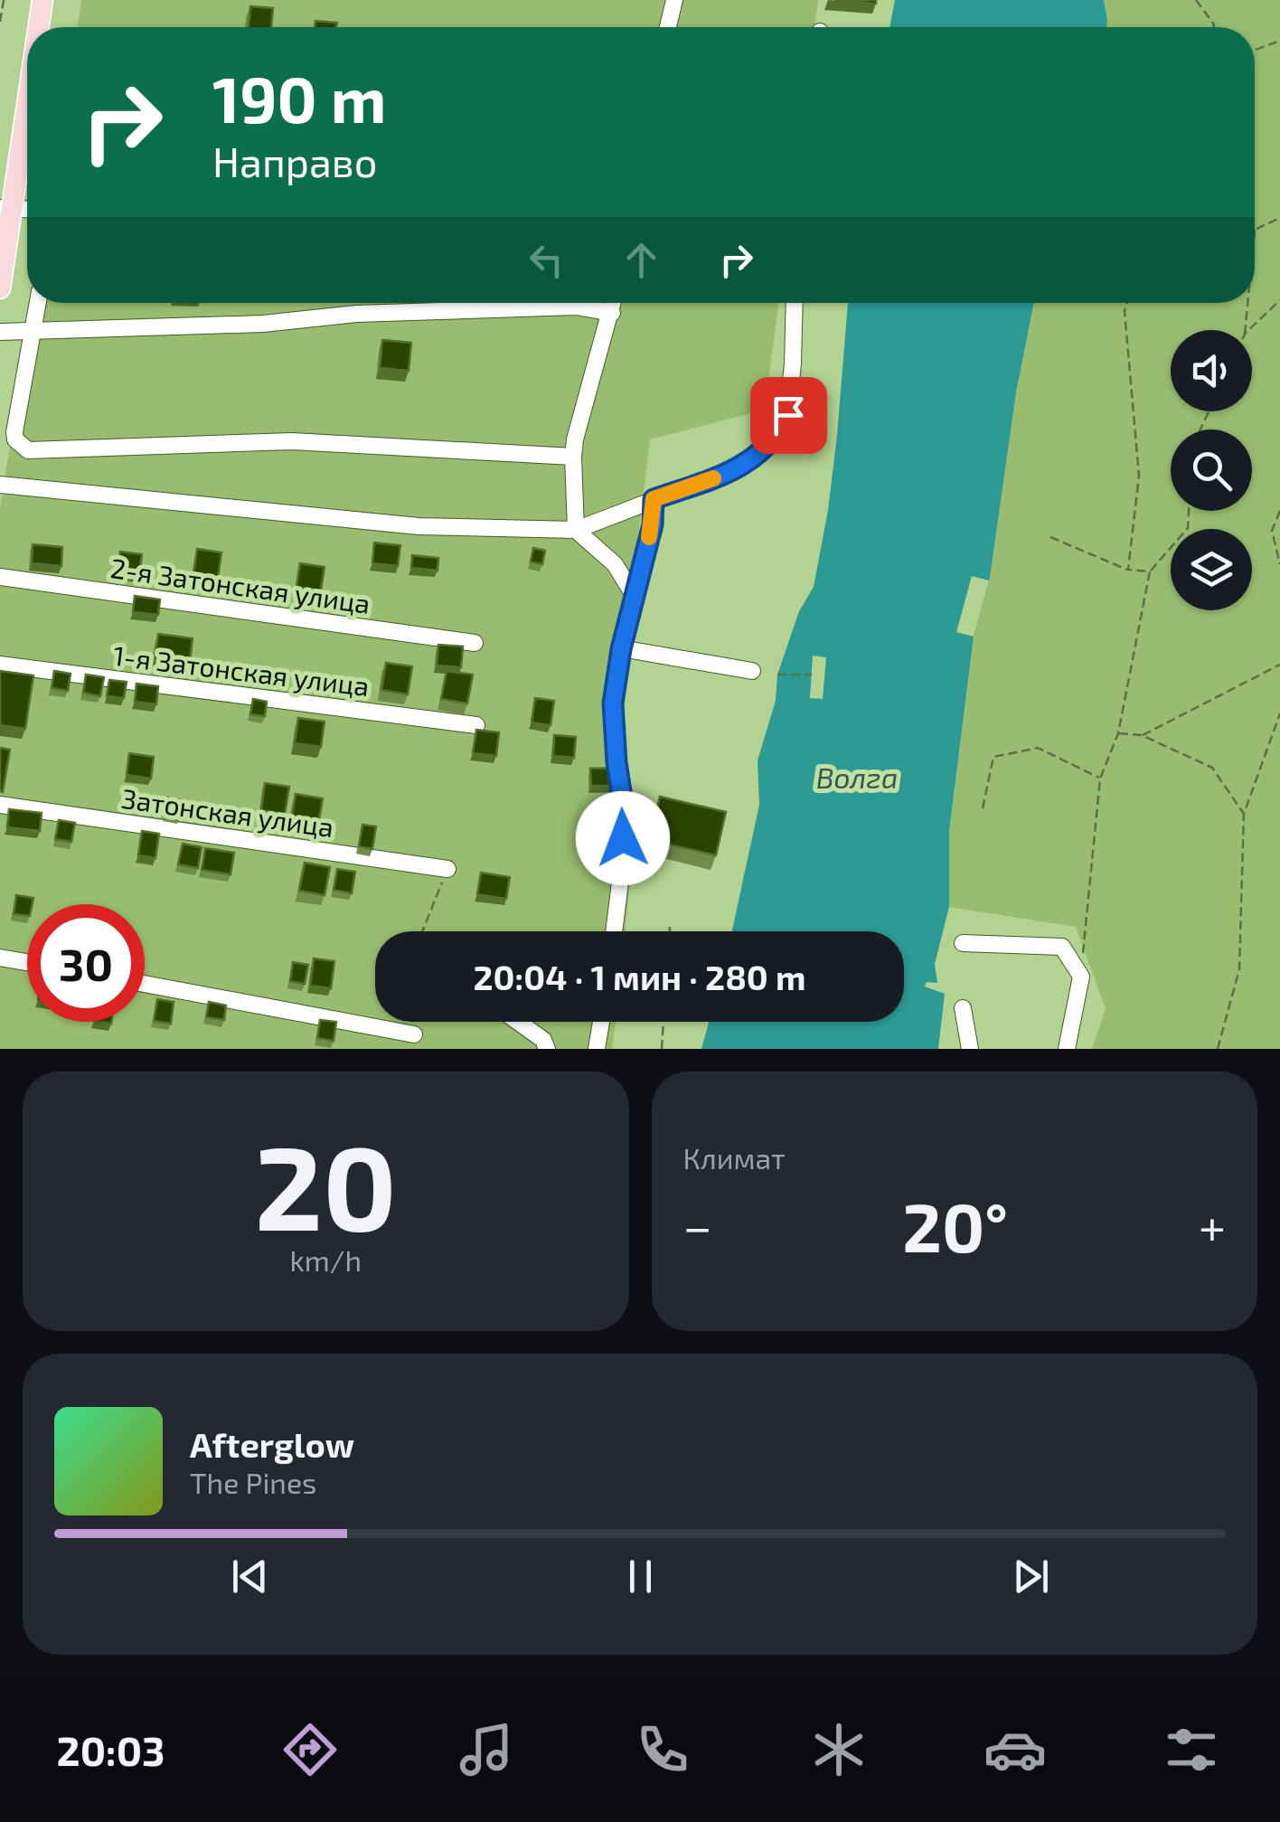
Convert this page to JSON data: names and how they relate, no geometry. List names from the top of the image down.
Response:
{
  "streets": {
    "street": ["2-я Затонская улица", "1-я Затонская улица", "Затонская улица"]
  },
  "water": ["Волга"],
  "page": {
    "turn": ["190 m", "Направо"],
    "limit": "30",
    "trip": "20:04 · 1 мин · 280 m",
    "tile": [
      ["20", "km/h"],
      "Климат"
    ],
    "heat": ["−", "20°", "+"],
    "song": ["Afterglow", "The Pines"],
    "tabs": "20:03"
  }
}
